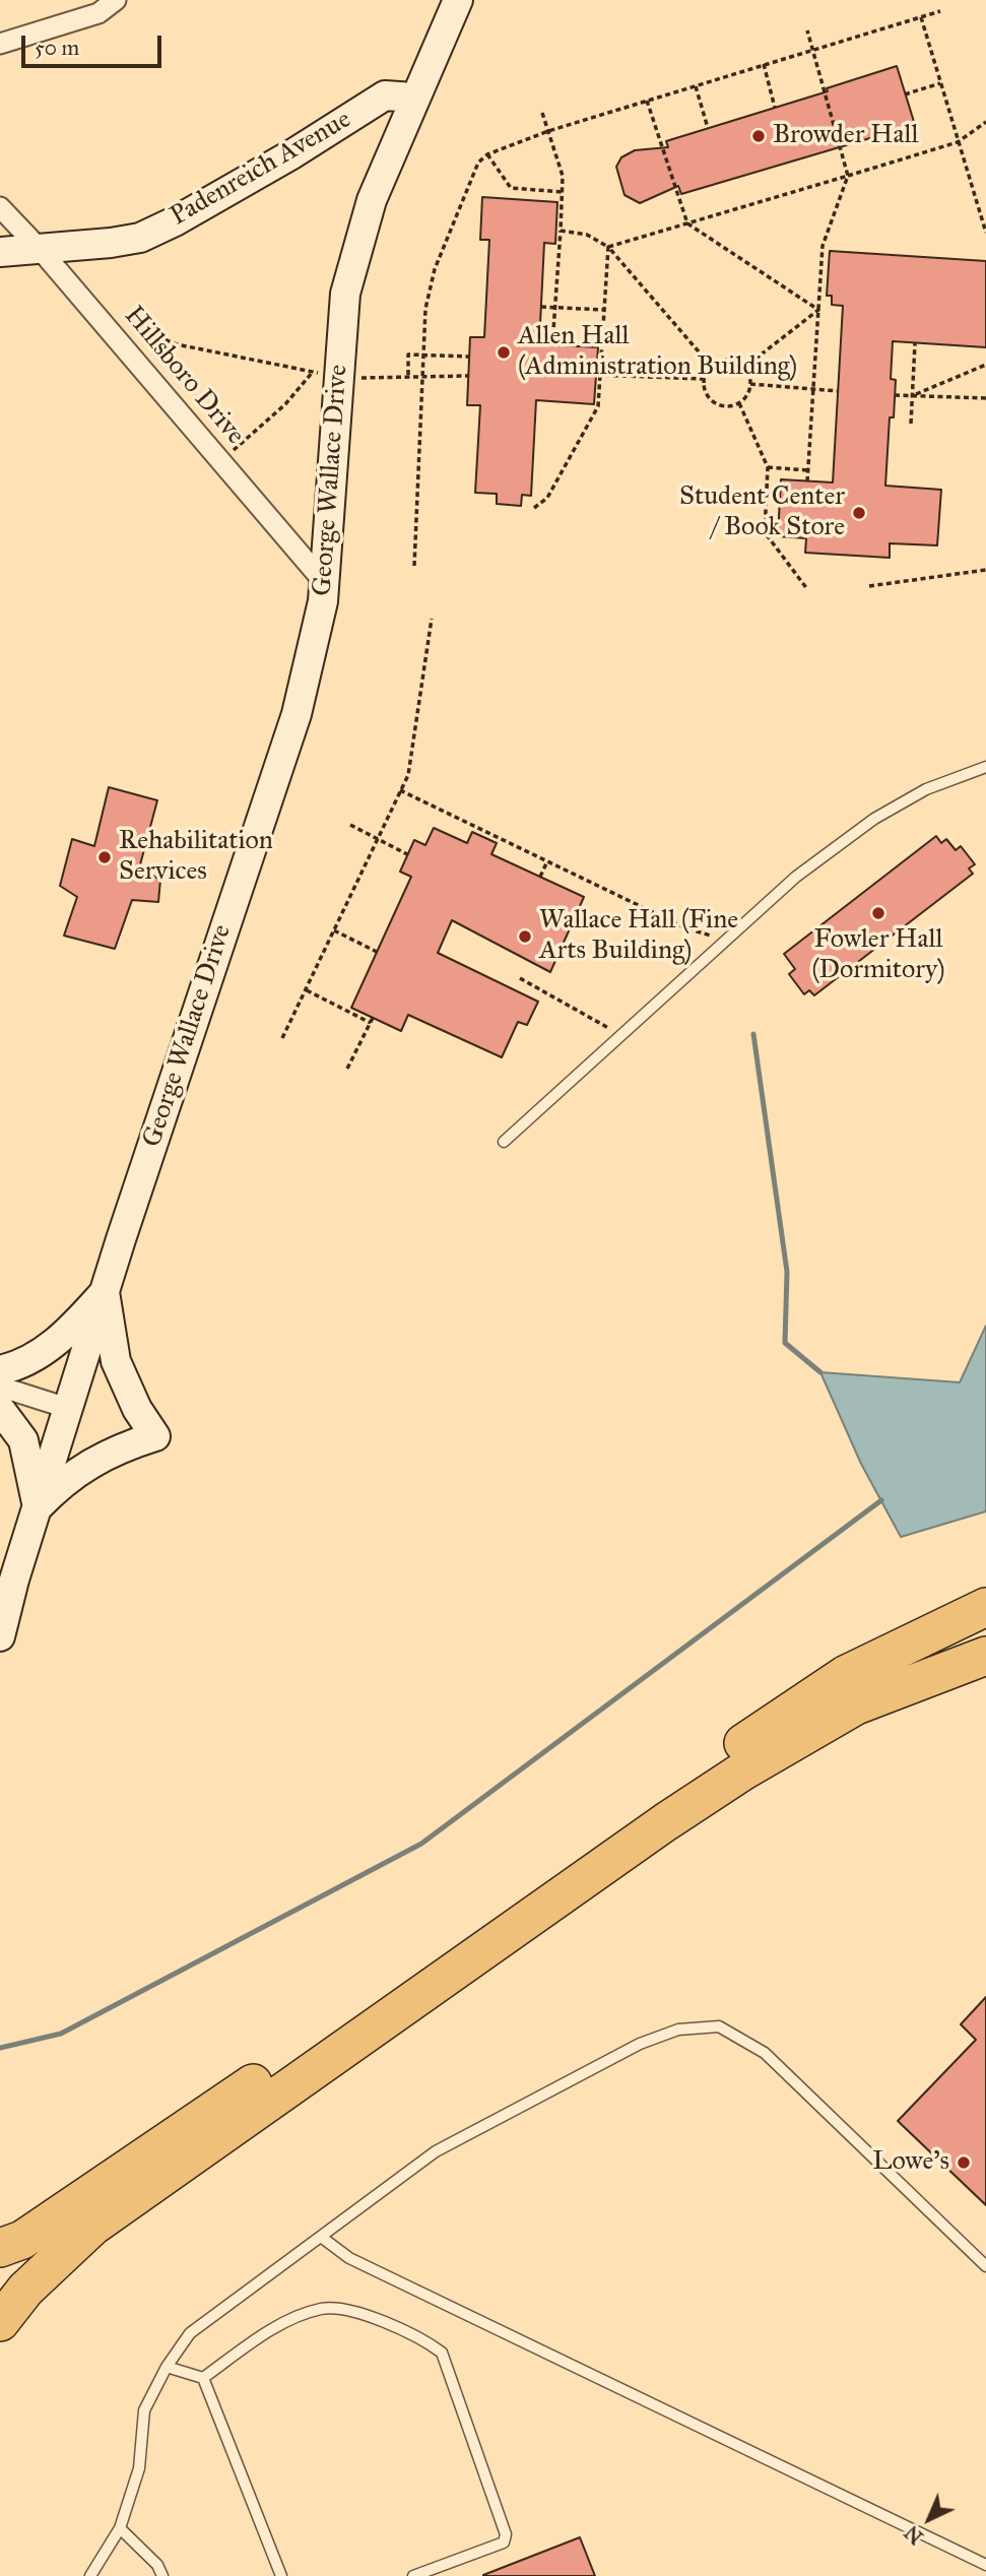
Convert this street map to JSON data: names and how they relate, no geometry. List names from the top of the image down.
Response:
{
  "streets": {
    "street": ["Padenreich Avenue", "Hillsboro Drive", "George Wallace Drive"]
  },
  "crossings": [
    ["Padenreich Avenue", "Hillsboro Drive"],
    ["Padenreich Avenue", "George Wallace Drive"],
    ["Hillsboro Drive", "George Wallace Drive"]
  ],
  "places": [
    "Browder Hall",
    "Allen Hall (Administration Building)",
    "Student Center / Book Store",
    "Rehabilitation Services",
    "Fowler Hall (Dormitory)",
    "Wallace Hall (Fine Arts Building)",
    "Lowe's"
  ],
  "scale_bar": "50 m",
  "north": "bottom left"
}
